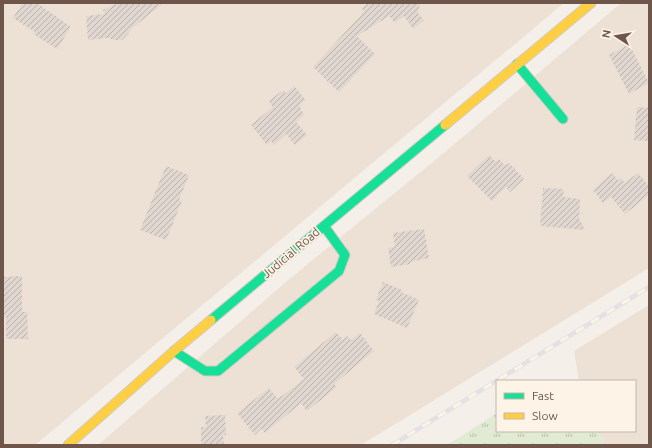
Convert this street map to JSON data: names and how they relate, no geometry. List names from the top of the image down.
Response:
{
  "streets": {
    "street": ["Judicial Road"]
  },
  "legend": ["Fast", "Slow"],
  "north": "left"
}
